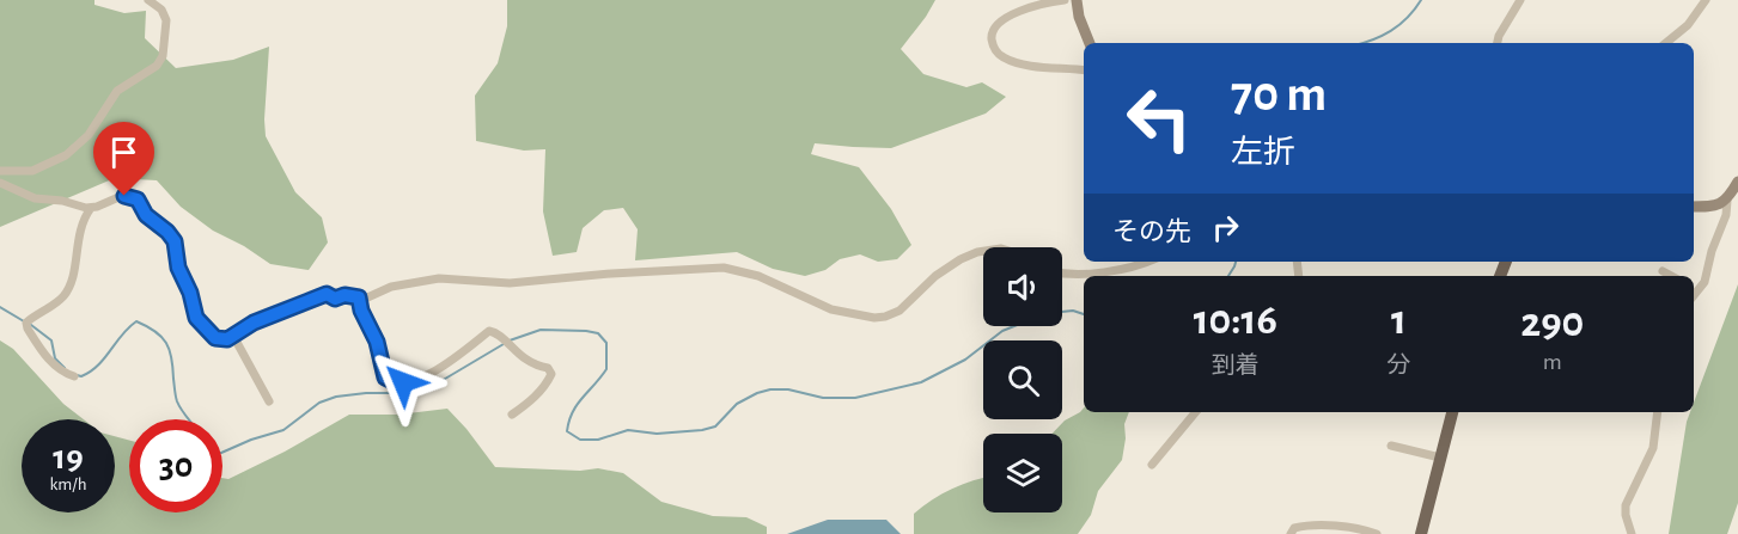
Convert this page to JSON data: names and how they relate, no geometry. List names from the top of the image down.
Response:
{
  "page": {
    "turn": ["70 m", "左折"],
    "then": "その先",
    "eta": [
      "10:16",
      "到着",
      "1",
      "分",
      "290",
      "m"
    ],
    "speed": "19 km/h",
    "limit": "30"
  }
}
